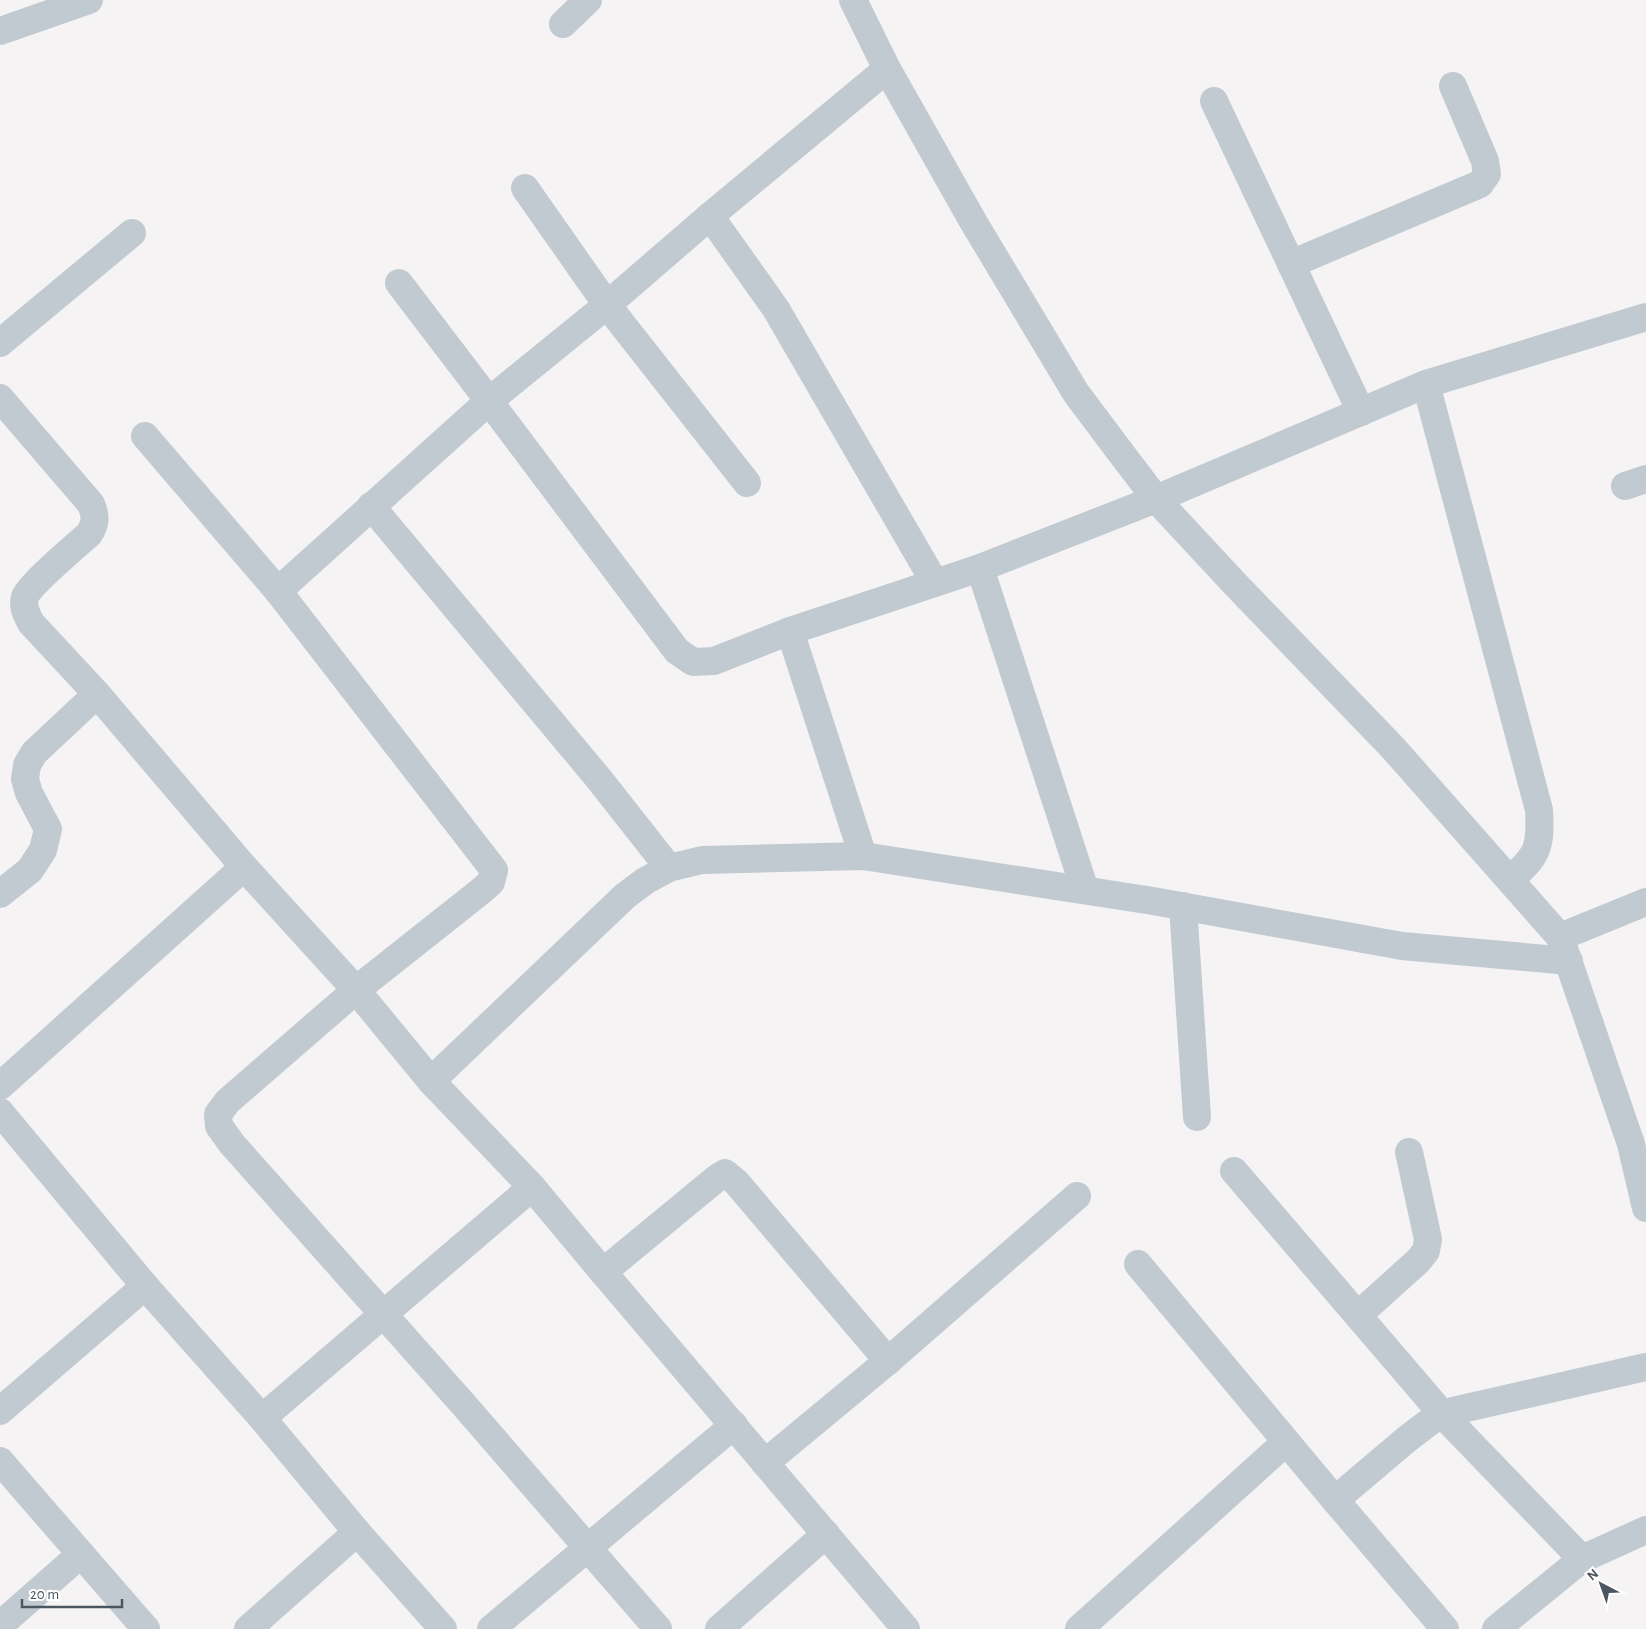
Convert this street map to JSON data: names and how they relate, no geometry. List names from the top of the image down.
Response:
{
  "scale_bar": "20 m",
  "north": "top left"
}
